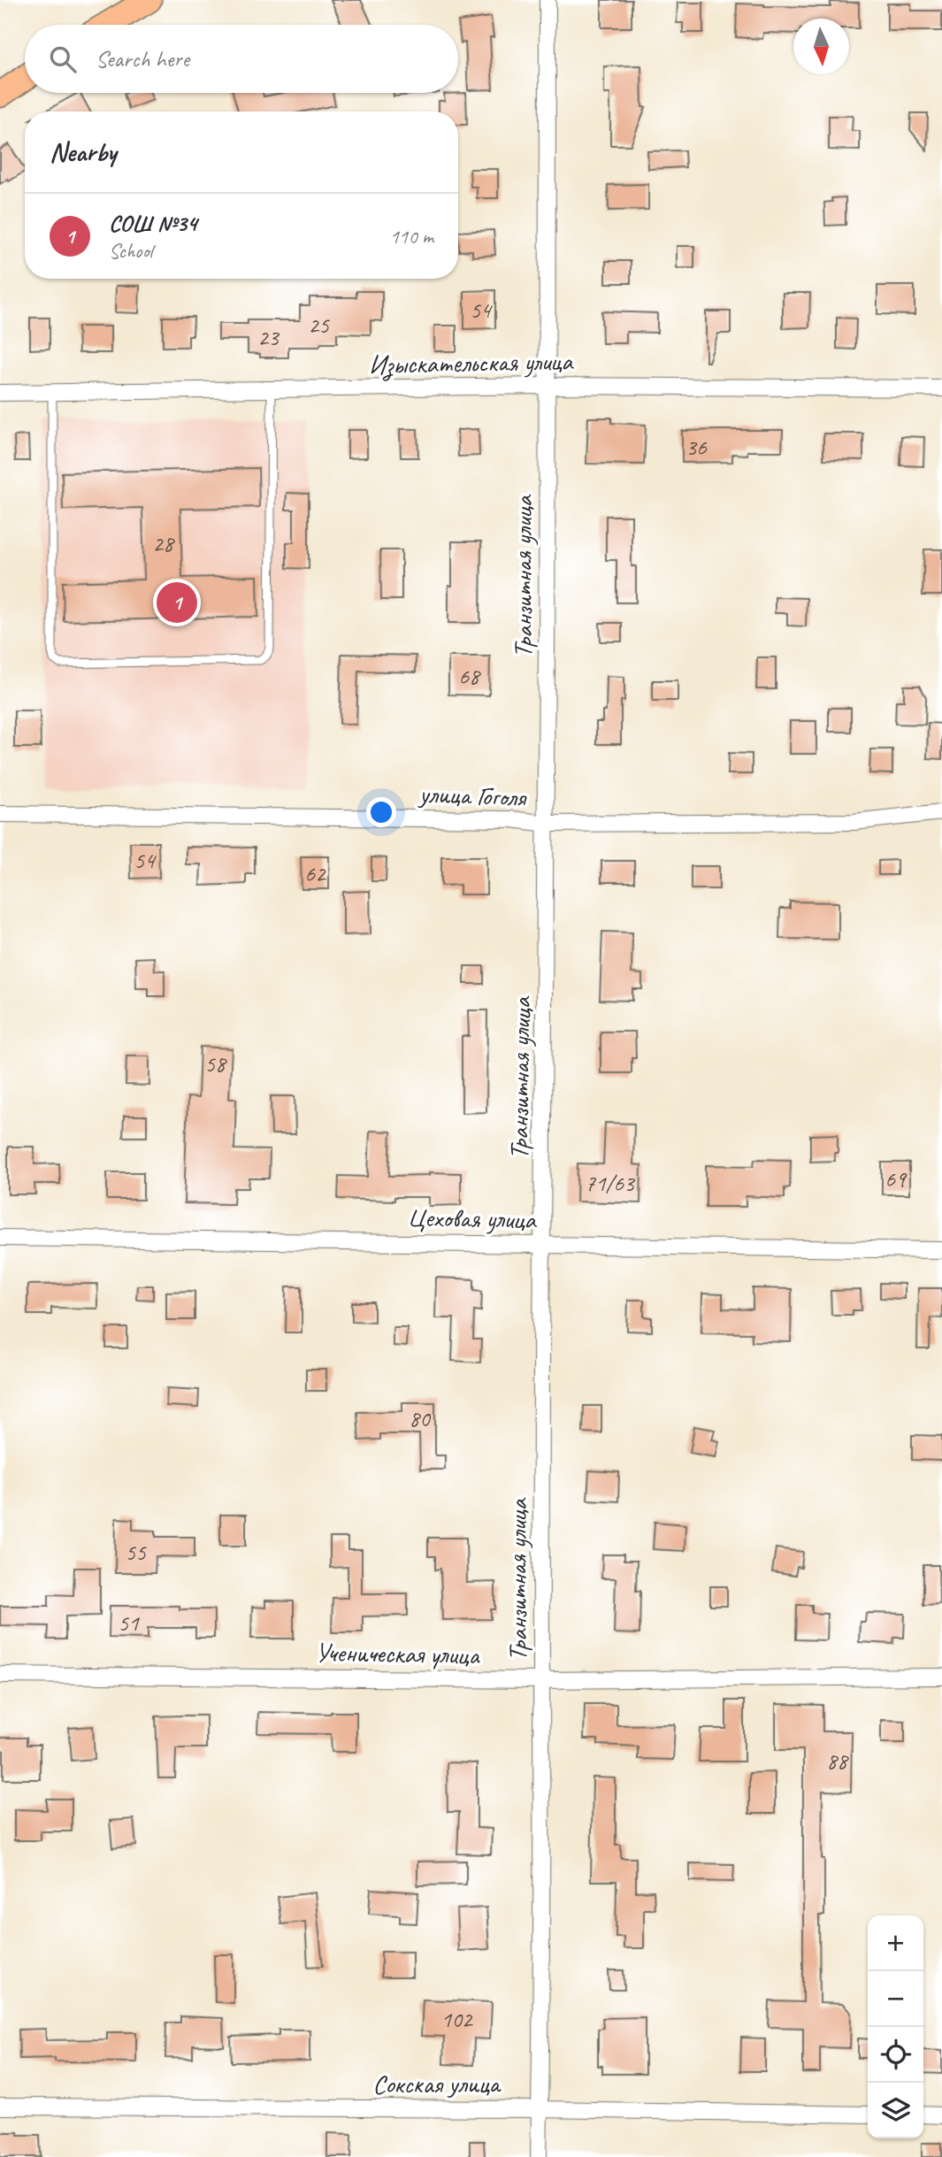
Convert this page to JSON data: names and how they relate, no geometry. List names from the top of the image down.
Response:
{
  "streets": {
    "street": [
      "Изыскательская улица",
      "Транзитная улица",
      "улица Гоголя",
      "Цеховая улица",
      "Ученическая улица",
      "Сокская улица"
    ]
  },
  "crossings": [
    ["Изыскательская улица", "Транзитная улица"],
    ["Транзитная улица", "улица Гоголя"],
    ["Транзитная улица", "Цеховая улица"],
    ["Транзитная улица", "Ученическая улица"],
    ["Транзитная улица", "Сокская улица"]
  ],
  "house_numbers": [
    "54",
    "25",
    "23",
    "36",
    "28",
    "68",
    "54",
    "62",
    "58",
    "69",
    "71/63",
    "80",
    "55",
    "51",
    "88",
    "102"
  ],
  "north": "bottom",
  "page": {
    "search": "Search here",
    "heading": "Nearby",
    "list": [
      {
        "mark": "1",
        "name": "СОШ №34",
        "note": "School",
        "value": "110 m"
      }
    ],
    "pins": "1",
    "map_buttons": ["+", "−"]
  }
}
